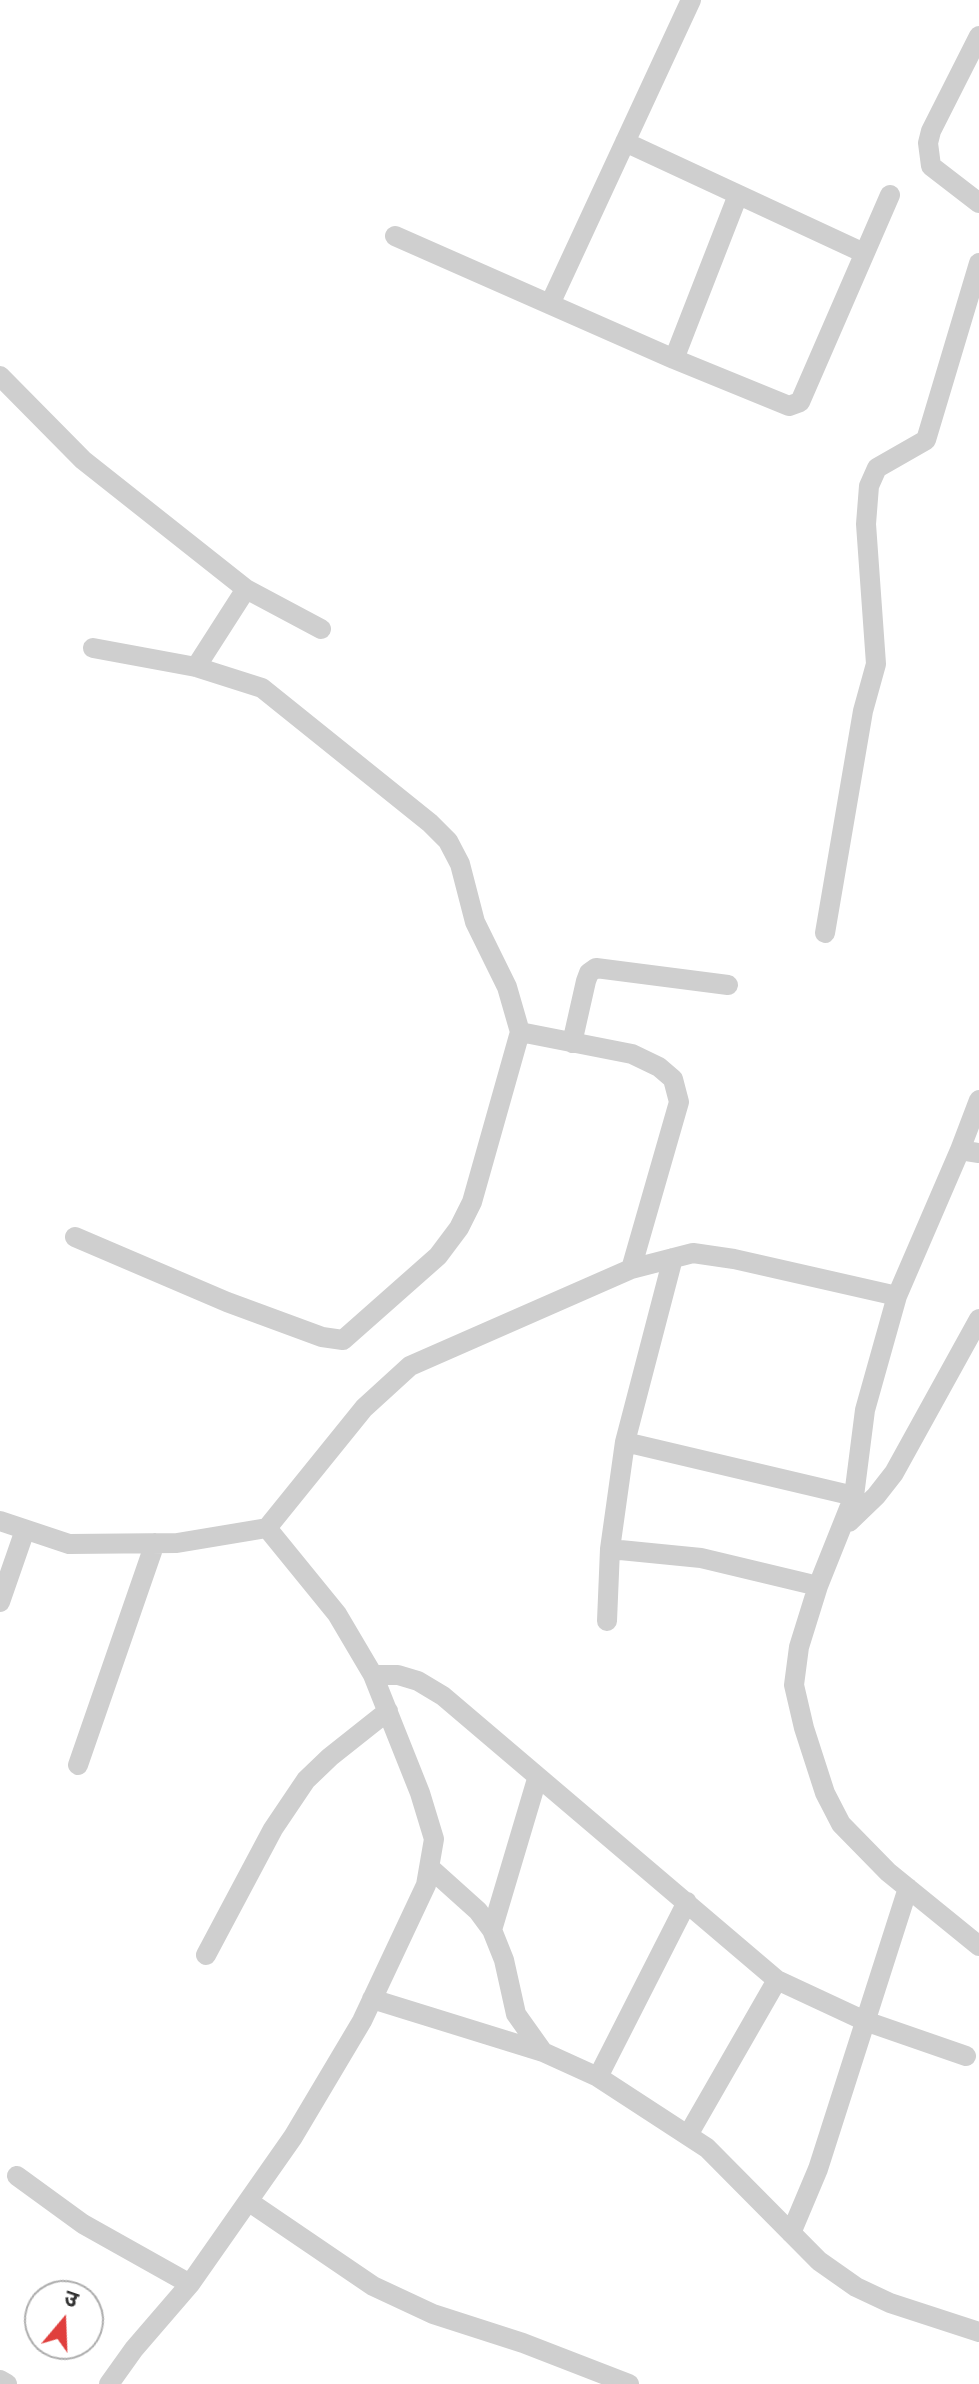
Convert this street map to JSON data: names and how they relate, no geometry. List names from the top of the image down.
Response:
{
  "north": "top"
}
